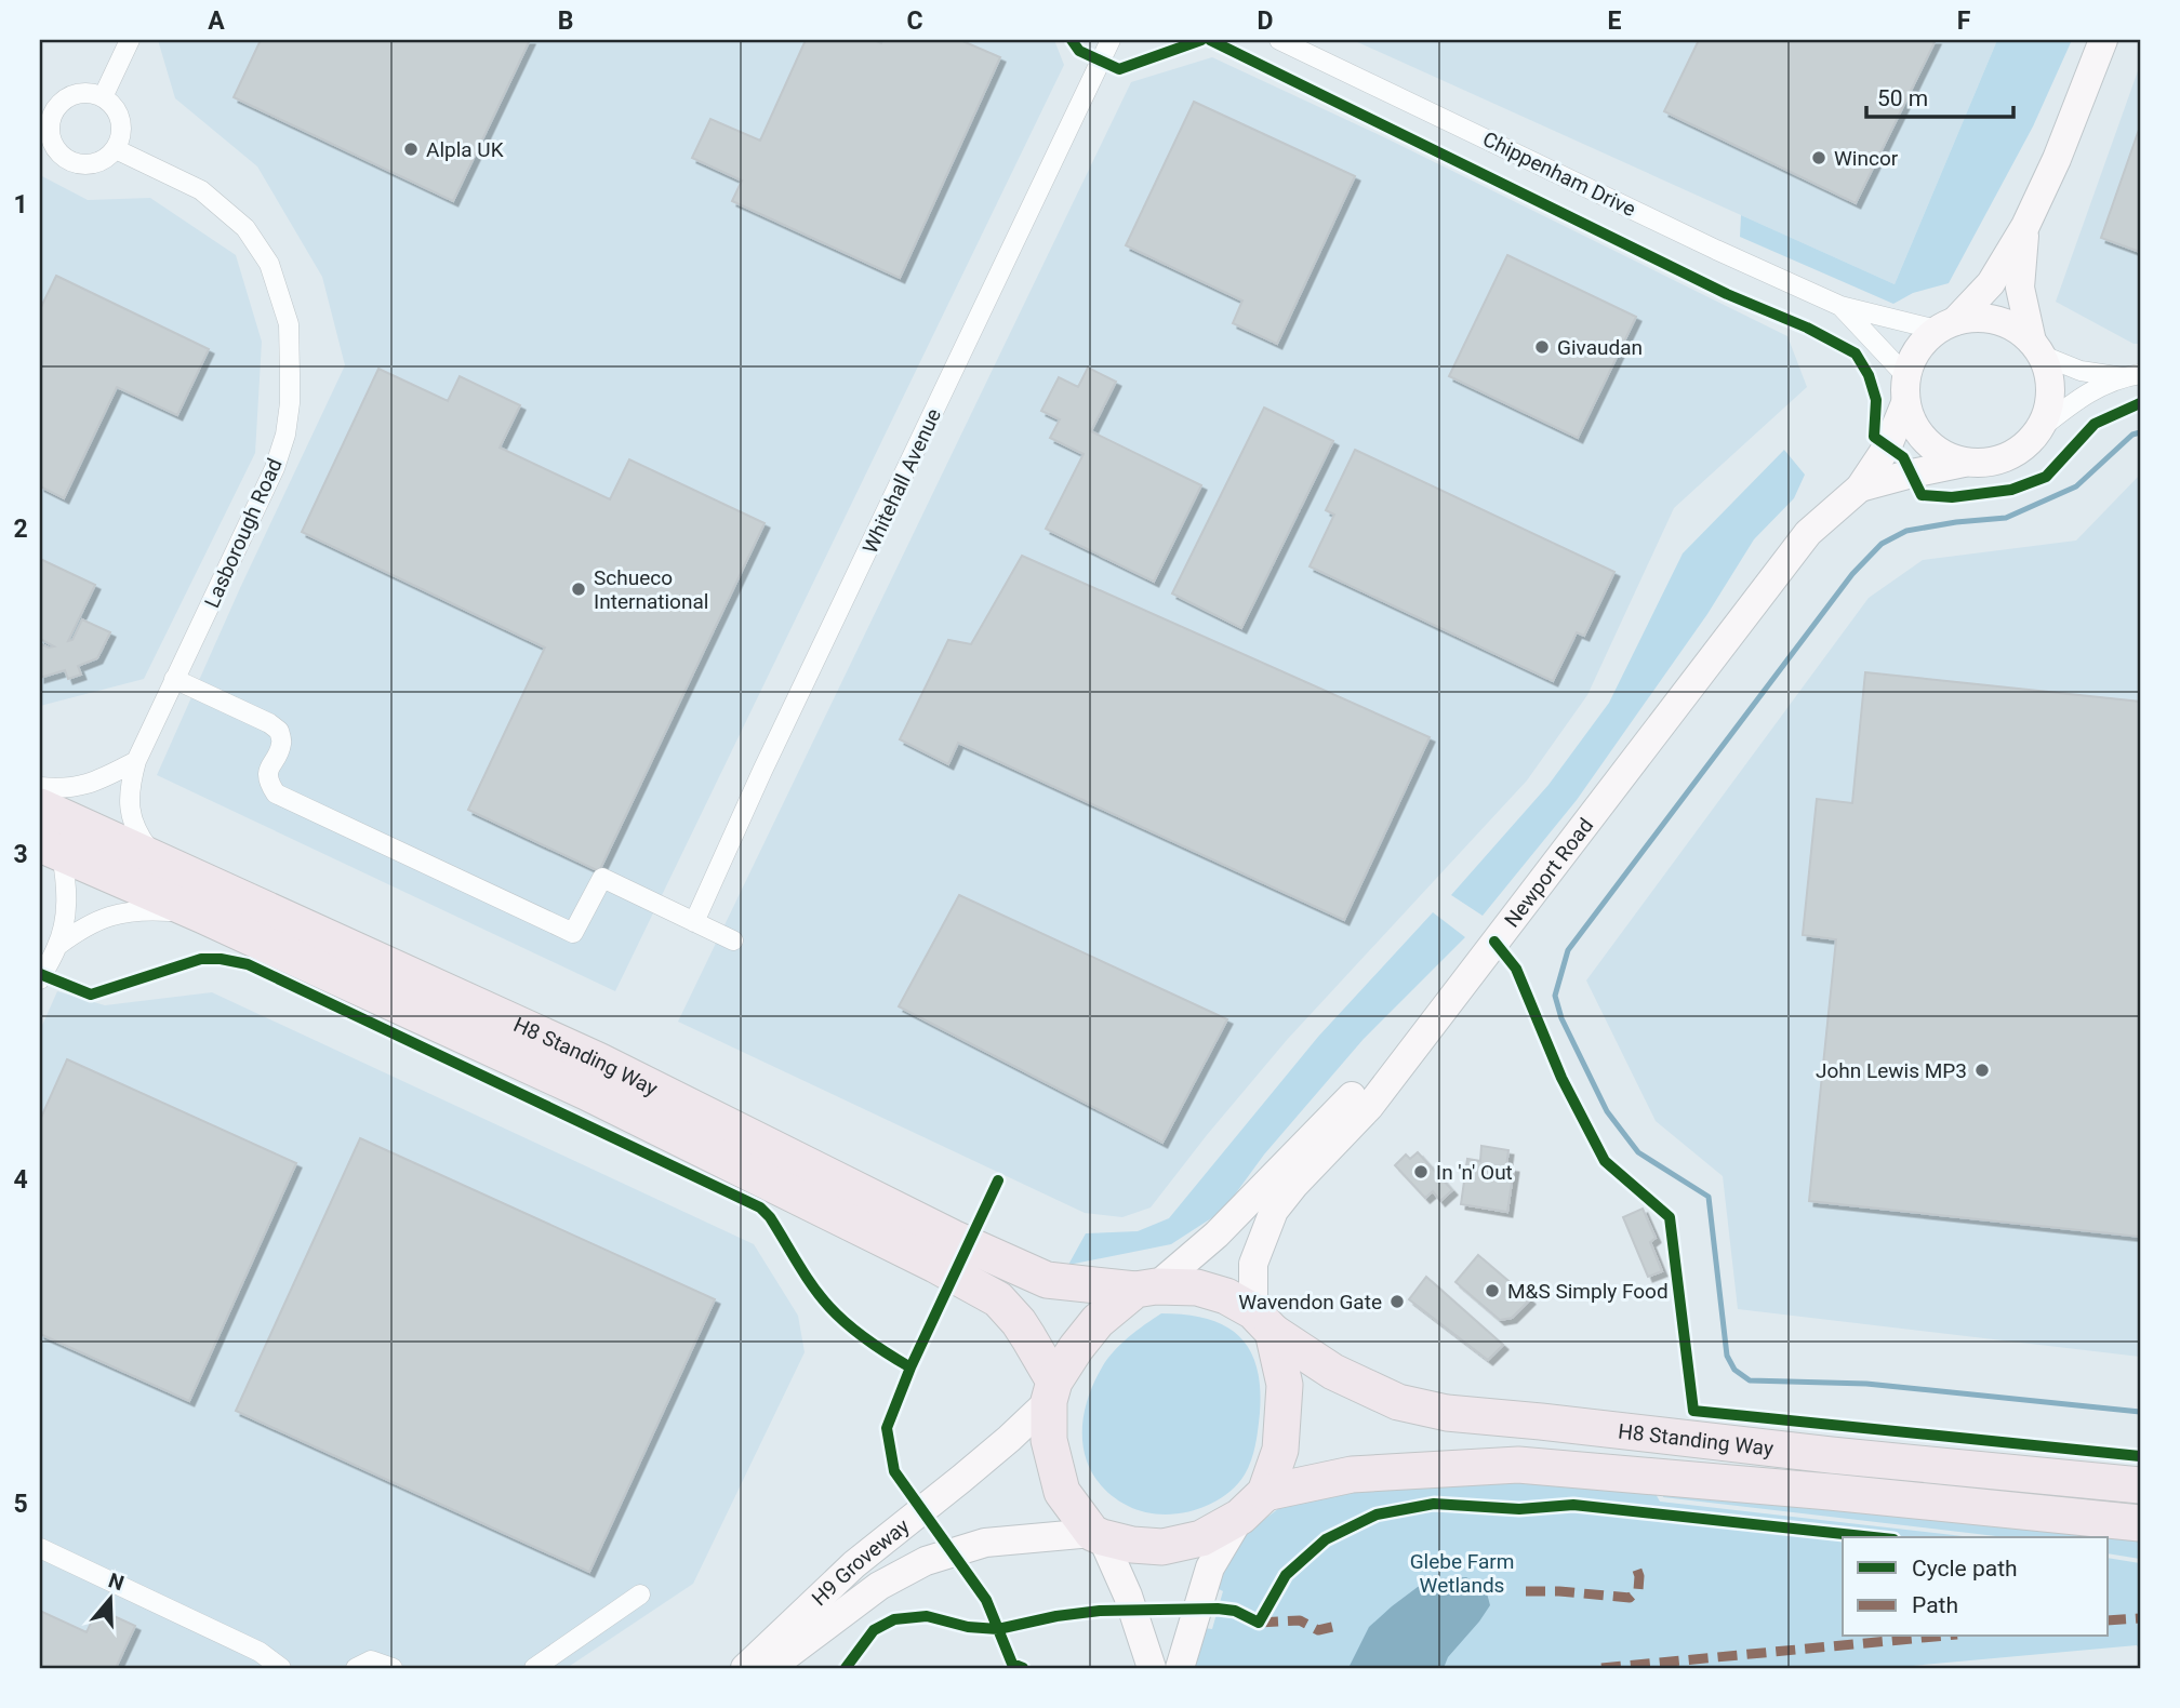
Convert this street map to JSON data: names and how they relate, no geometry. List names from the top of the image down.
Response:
{
  "streets": {
    "highway": ["H8 Standing Way"],
    "street": [
      "Chippenham Drive",
      "Whitehall Avenue",
      "Lasborough Road",
      "Newport Road",
      "H9 Groveway"
    ]
  },
  "crossings": [
    ["Chippenham Drive", "Newport Road"],
    ["Lasborough Road", "H8 Standing Way"],
    ["Newport Road", "H8 Standing Way"],
    ["Newport Road", "H9 Groveway"],
    ["H8 Standing Way", "H9 Groveway"]
  ],
  "parks": ["Glebe Farm Wetlands"],
  "places": [
    "Alpla UK",
    "Wincor",
    "Givaudan",
    "Schueco International",
    "John Lewis MP3",
    "In 'n' Out",
    "M&S Simply Food",
    "Wavendon Gate"
  ],
  "legend": ["Cycle path", "Path"],
  "scale_bar": "50 m",
  "north": "top",
  "grid": {
    "columns": [
      "A",
      "B",
      "C",
      "D",
      "E",
      "F"
    ],
    "rows": [
      "1",
      "2",
      "3",
      "4",
      "5"
    ]
  }
}
